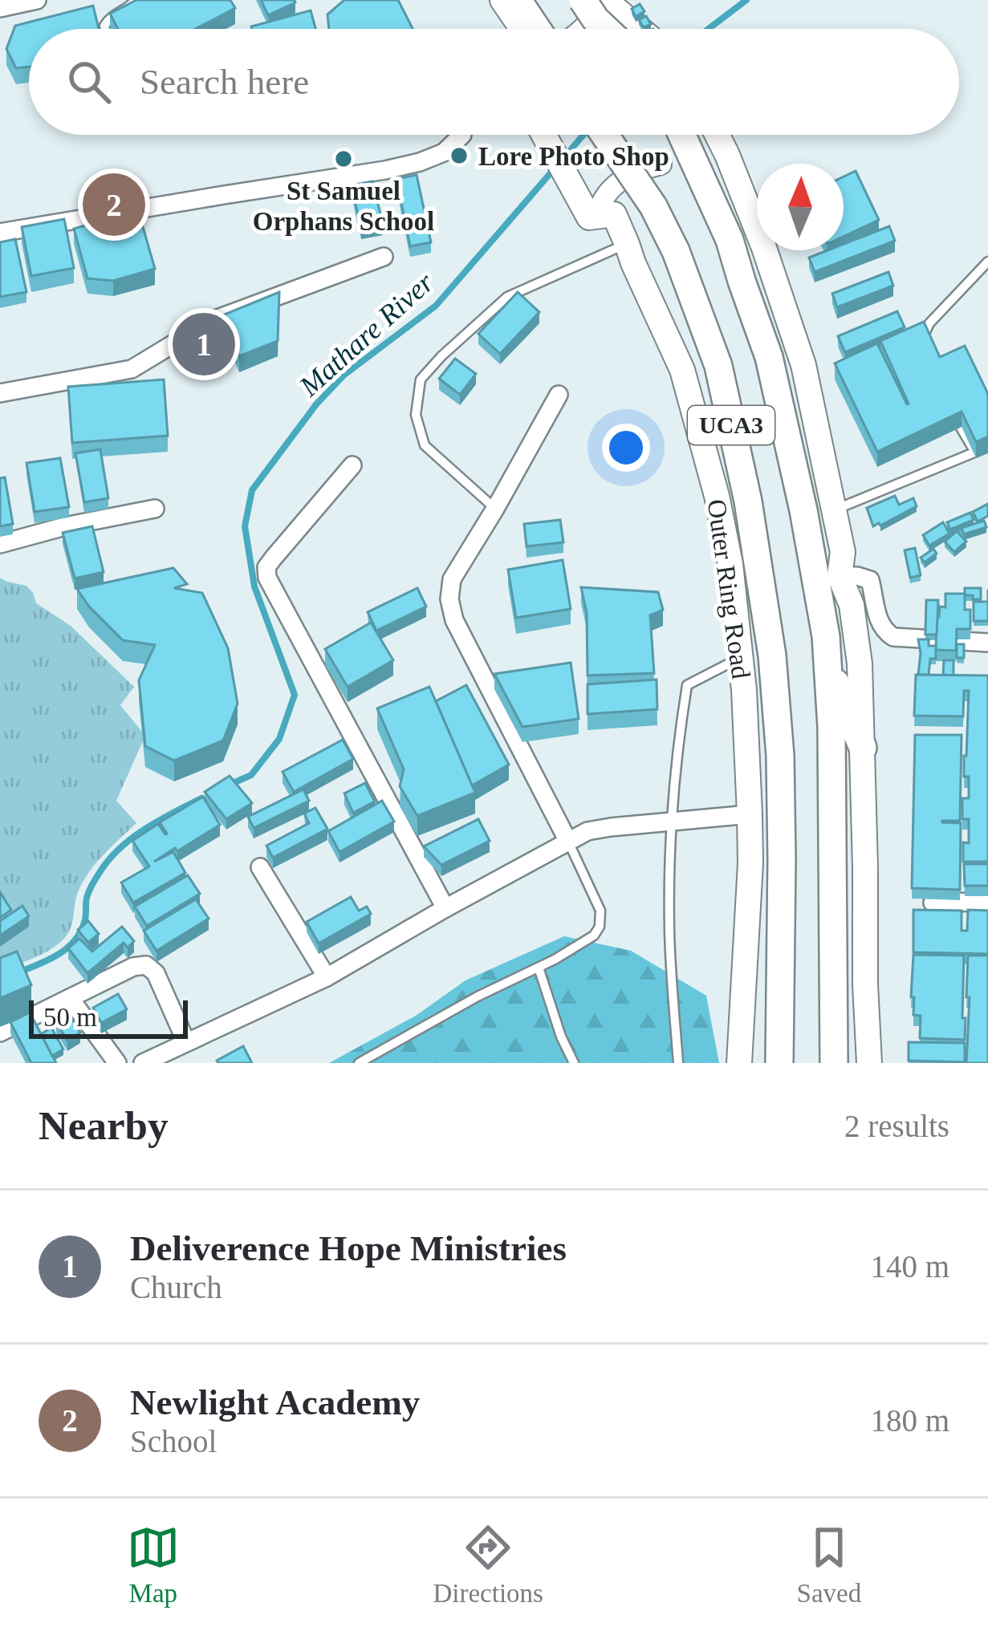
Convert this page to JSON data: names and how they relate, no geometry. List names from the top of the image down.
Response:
{
  "streets": {
    "main road": ["UCA3", "Outer Ring Road"]
  },
  "water": ["Mathare River"],
  "places": ["Lore Photo Shop", "St Samuel Orphans School"],
  "scale_bar": "50 m",
  "north": "top",
  "page": {
    "search": "Search here",
    "pins": ["2", "1"],
    "scale": "50 m",
    "heading": ["Nearby", "2 results"],
    "list": [
      {
        "mark": "1",
        "name": "Deliverence Hope Ministries",
        "note": "Church",
        "value": "140 m"
      },
      {
        "mark": "2",
        "name": "Newlight Academy",
        "note": "School",
        "value": "180 m"
      }
    ],
    "nav": ["Map", "Directions", "Saved"]
  }
}
